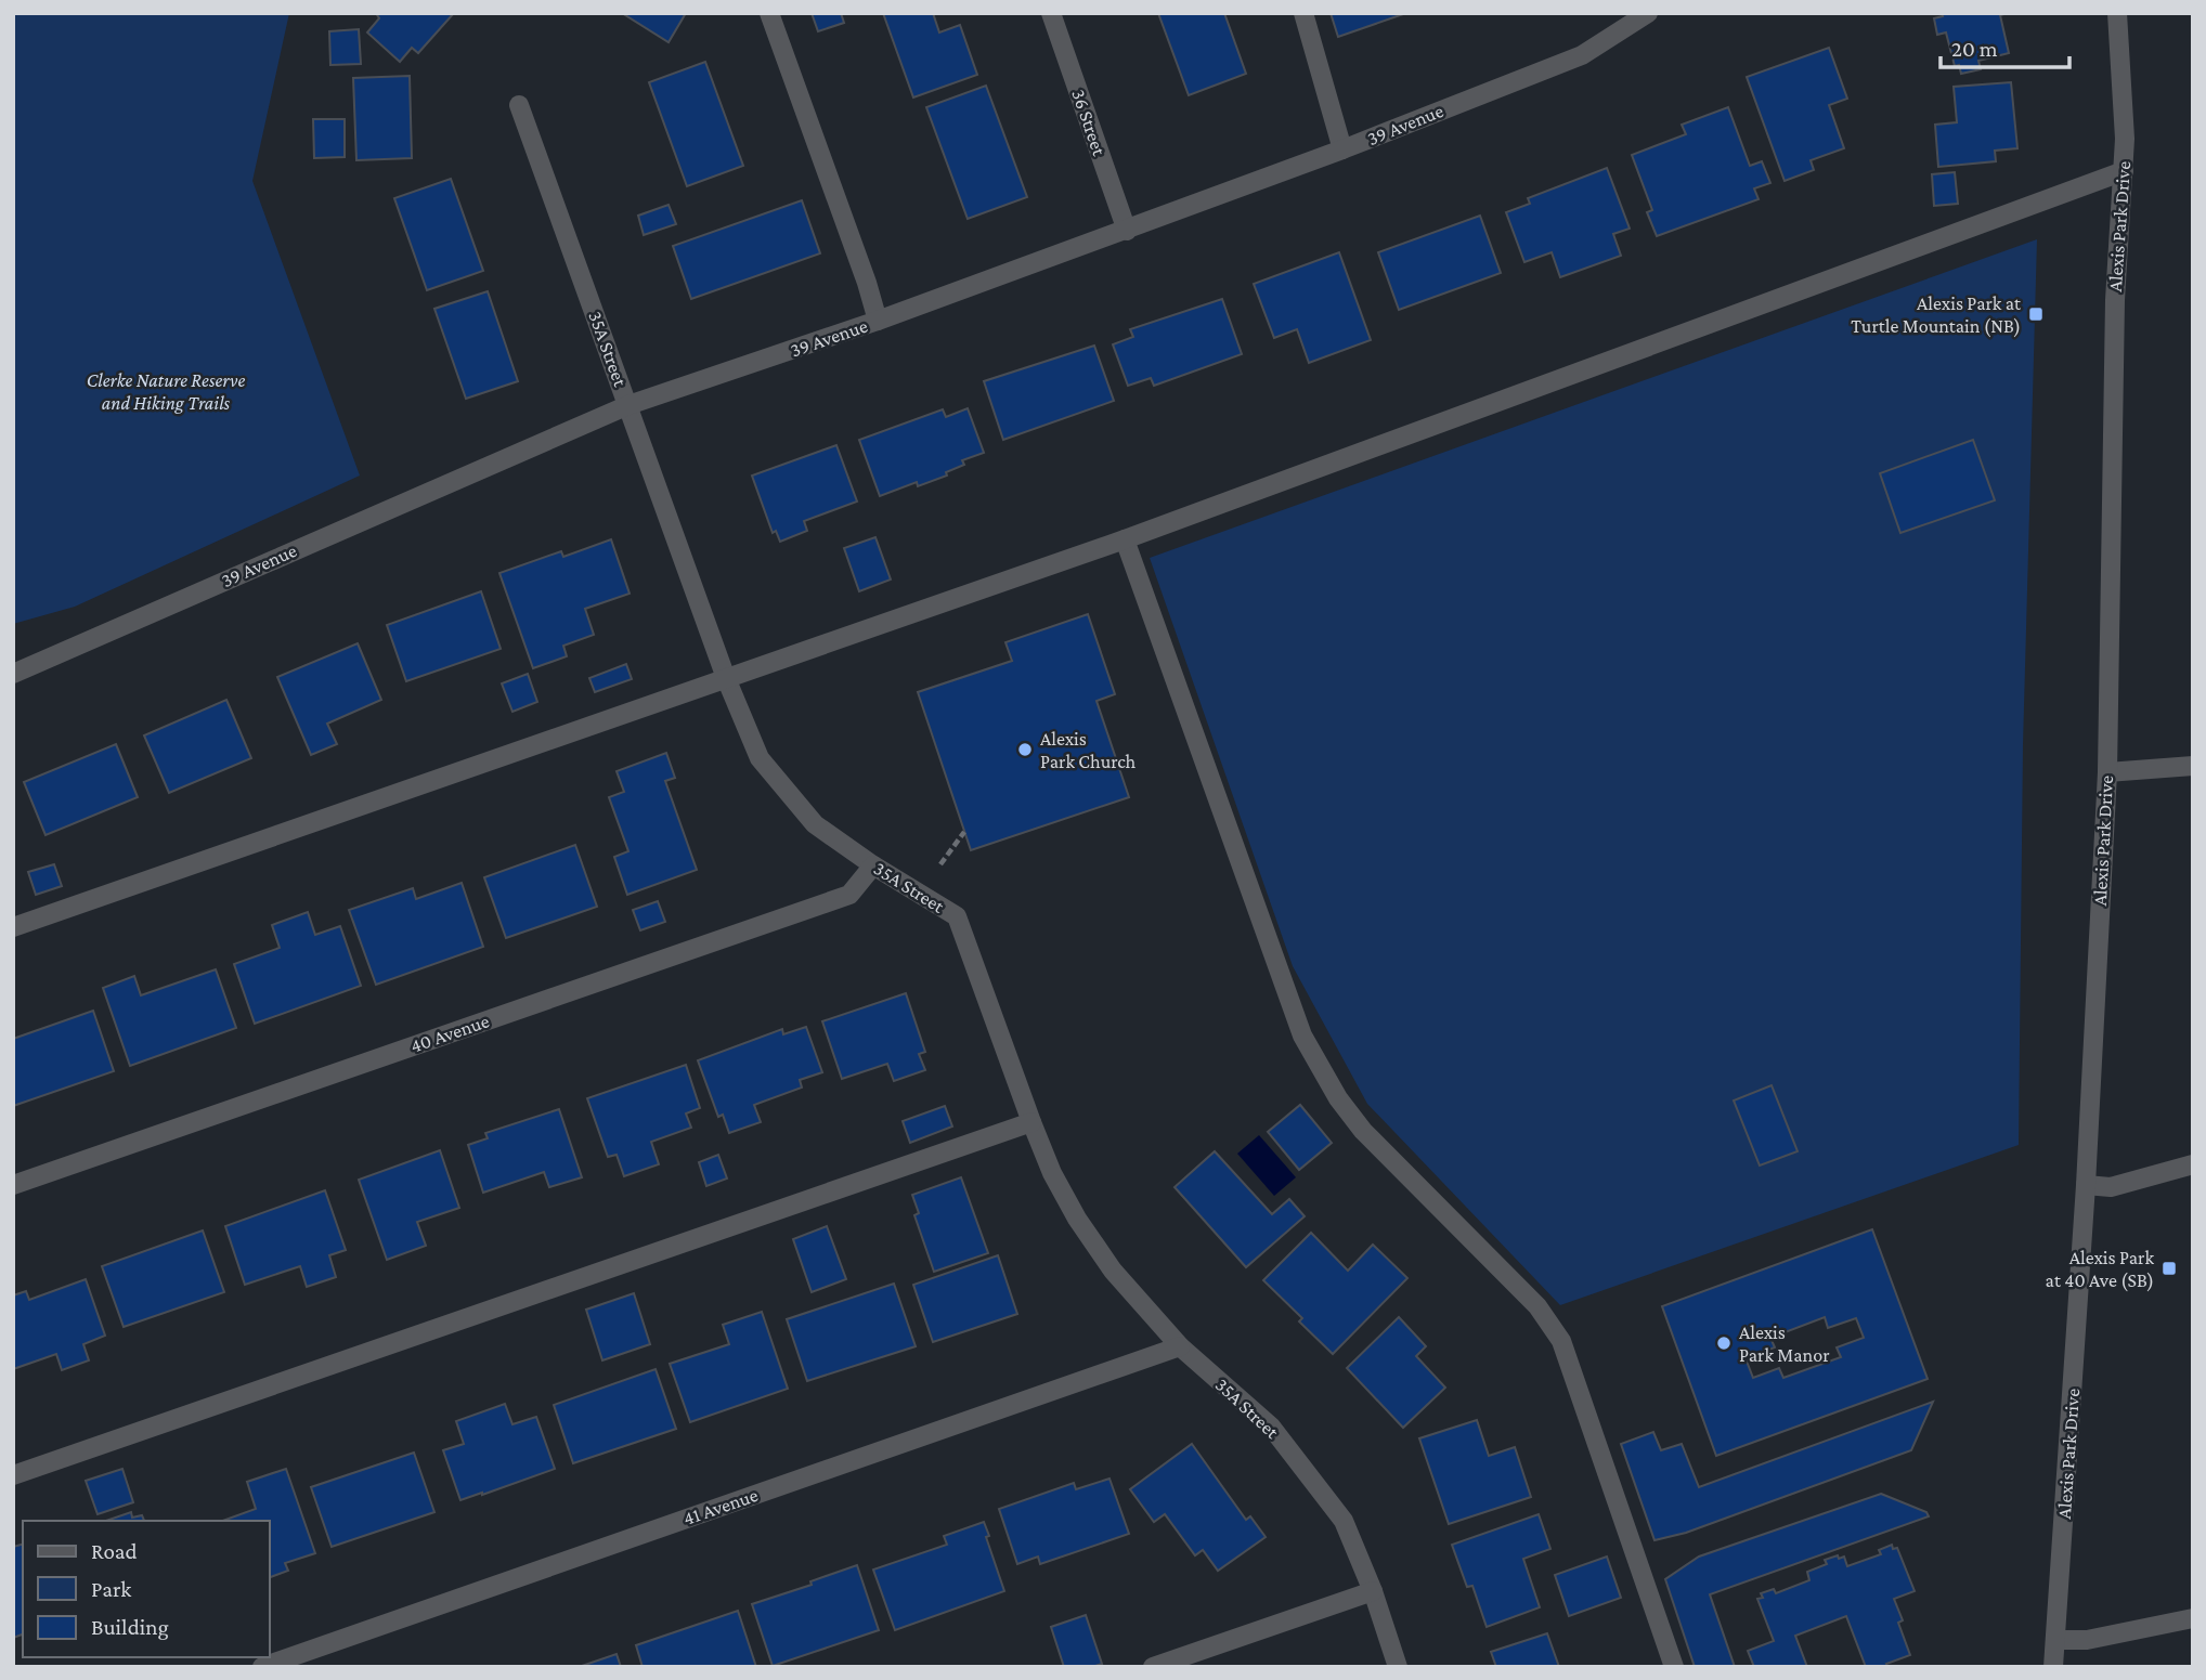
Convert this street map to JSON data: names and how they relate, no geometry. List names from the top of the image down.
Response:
{
  "streets": {
    "street": [
      "36 Street",
      "39 Avenue",
      "Alexis Park Drive",
      "35A Street",
      "40 Avenue",
      "41 Avenue"
    ]
  },
  "crossings": [
    ["36 Street", "39 Avenue"],
    ["39 Avenue", "35A Street"],
    ["35A Street", "40 Avenue"],
    ["35A Street", "41 Avenue"]
  ],
  "parks": ["Clerke Nature Reserve and Hiking Trails"],
  "places": {
    "transit": ["Alexis Park at Turtle Mountain (NB)", "Alexis Park at 40 Ave (SB)"],
    "other": ["Alexis Park Church", "Alexis Park Manor"]
  },
  "legend": ["Road", "Park", "Building"],
  "scale_bar": "20 m"
}
